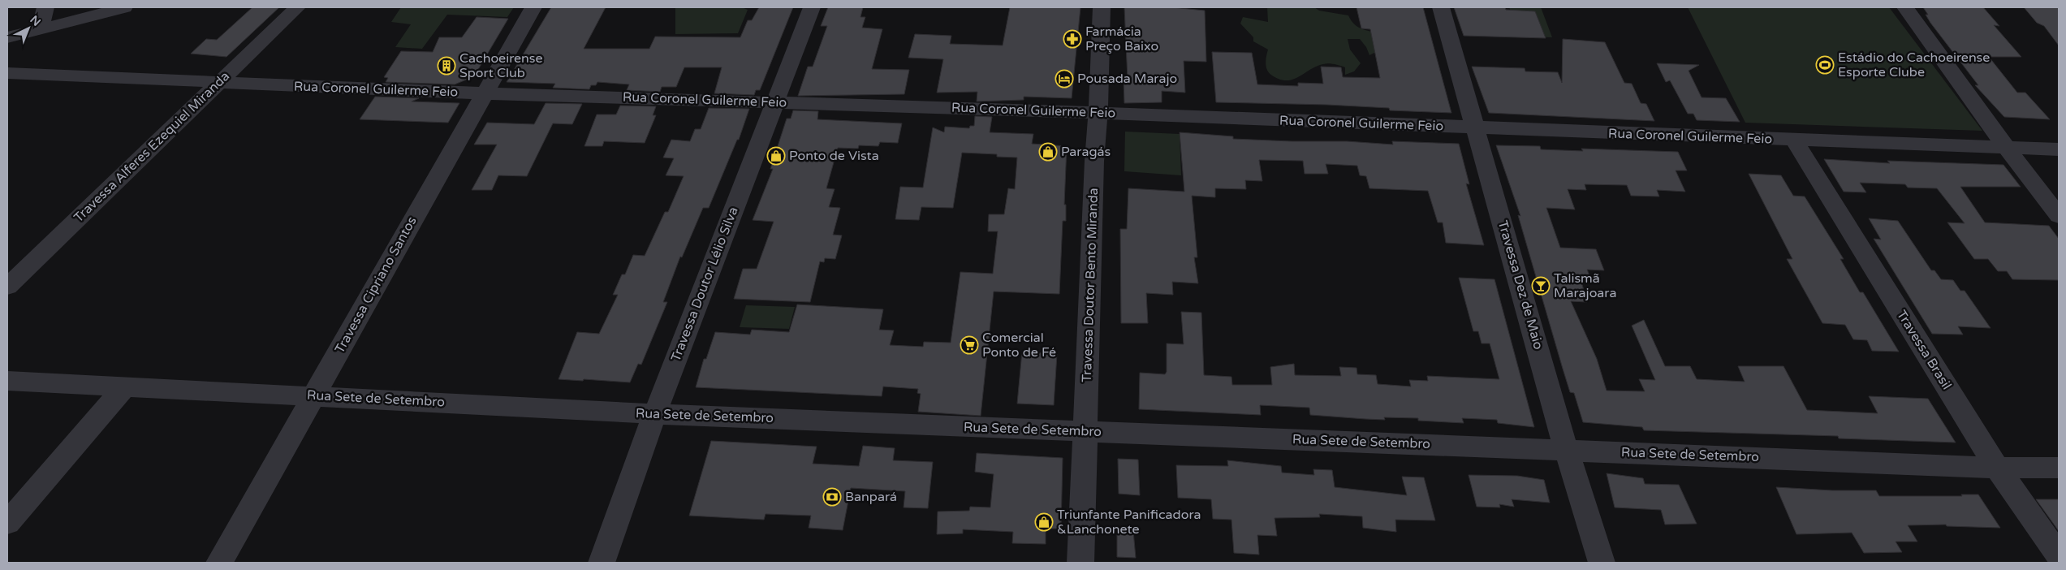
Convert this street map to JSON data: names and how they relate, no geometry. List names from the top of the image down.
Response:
{
  "streets": {
    "street": [
      "Rua Coronel Guilerme Feio",
      "Travessa Alferes Ezequiel Miranda",
      "Travessa Doutor Lélio Silva",
      "Travessa Cipriano Santos",
      "Travessa Doutor Bento Miranda",
      "Travessa Dez de Maio",
      "Travessa Brasil",
      "Rua Sete de Setembro"
    ]
  },
  "crossings": [
    ["Rua Coronel Guilerme Feio", "Travessa Alferes Ezequiel Miranda"],
    ["Rua Coronel Guilerme Feio", "Travessa Doutor Lélio Silva"],
    ["Rua Coronel Guilerme Feio", "Travessa Cipriano Santos"],
    ["Rua Coronel Guilerme Feio", "Travessa Doutor Bento Miranda"],
    ["Rua Coronel Guilerme Feio", "Travessa Dez de Maio"],
    ["Rua Coronel Guilerme Feio", "Travessa Brasil"],
    ["Travessa Doutor Lélio Silva", "Rua Sete de Setembro"],
    ["Travessa Cipriano Santos", "Rua Sete de Setembro"],
    ["Travessa Doutor Bento Miranda", "Rua Sete de Setembro"],
    ["Travessa Dez de Maio", "Rua Sete de Setembro"],
    ["Travessa Brasil", "Rua Sete de Setembro"]
  ],
  "places": {
    "pharmacy": ["Farmácia Preço Baixo"],
    "sports": ["Estádio do Cachoeirense Esporte Clube"],
    "building": ["Cachoeirense Sport Club"],
    "hotel": ["Pousada Marajo"],
    "shop": ["Paragás", "Ponto de Vista", "Triunfante Panificadora &Lanchonete"],
    "bar": ["Talismã Marajoara"],
    "supermarket": ["Comercial Ponto de Fé"],
    "bank": ["Banpará"]
  },
  "north": "top right"
}
